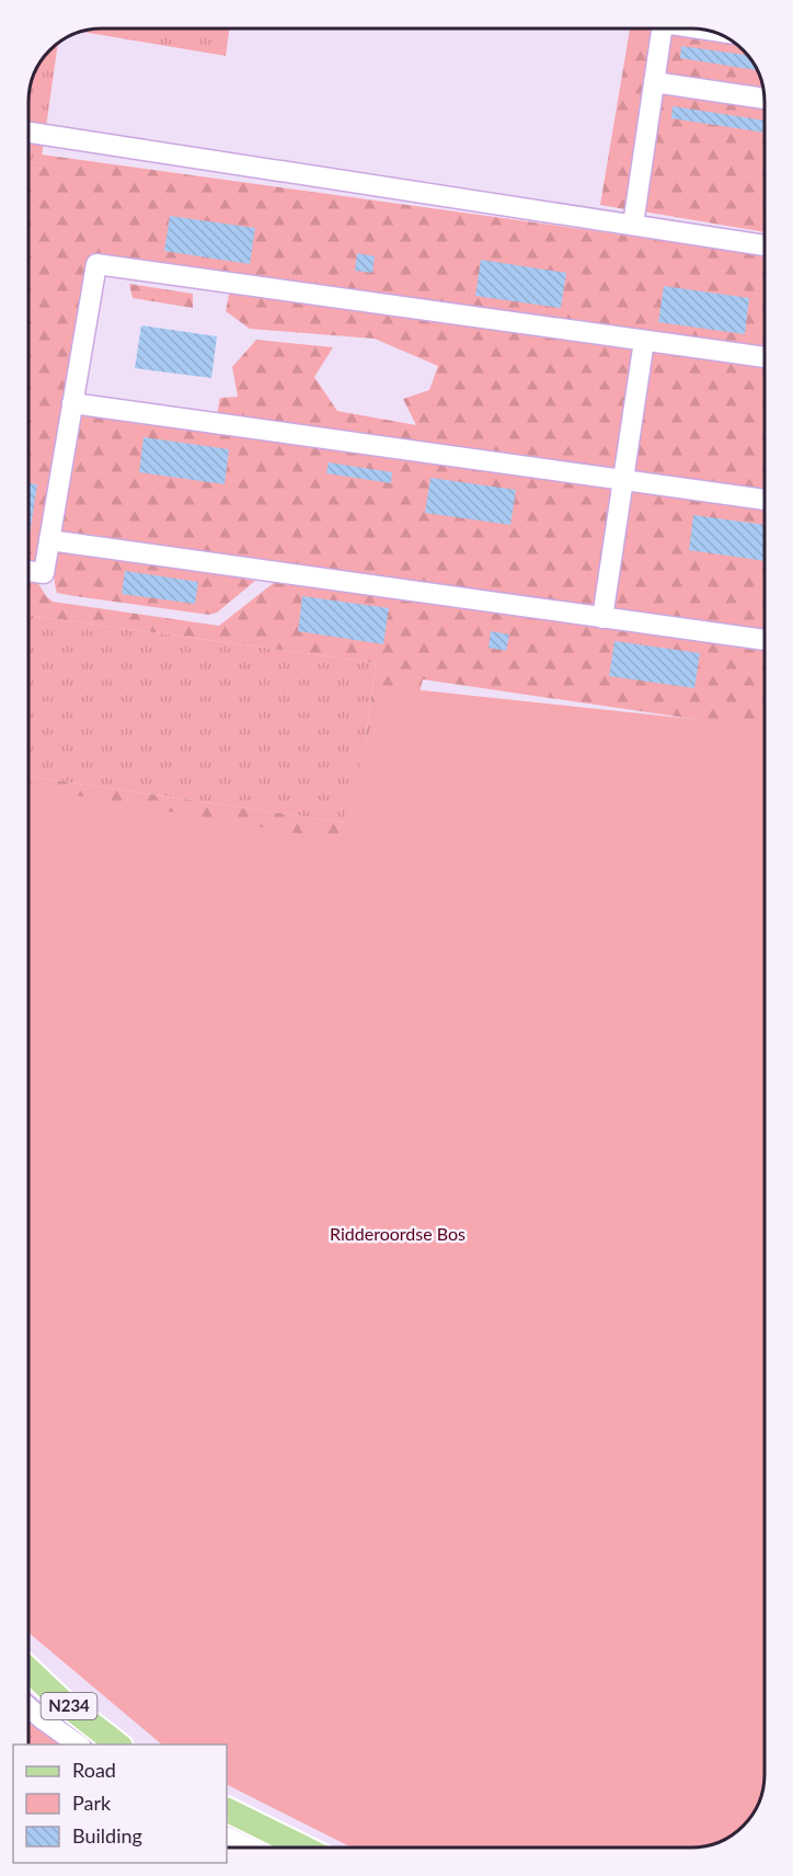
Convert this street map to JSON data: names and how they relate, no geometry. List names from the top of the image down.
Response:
{
  "streets": {
    "main road": ["N234"]
  },
  "parks": ["Ridderoordse Bos"],
  "legend": ["Road", "Park", "Building"]
}
